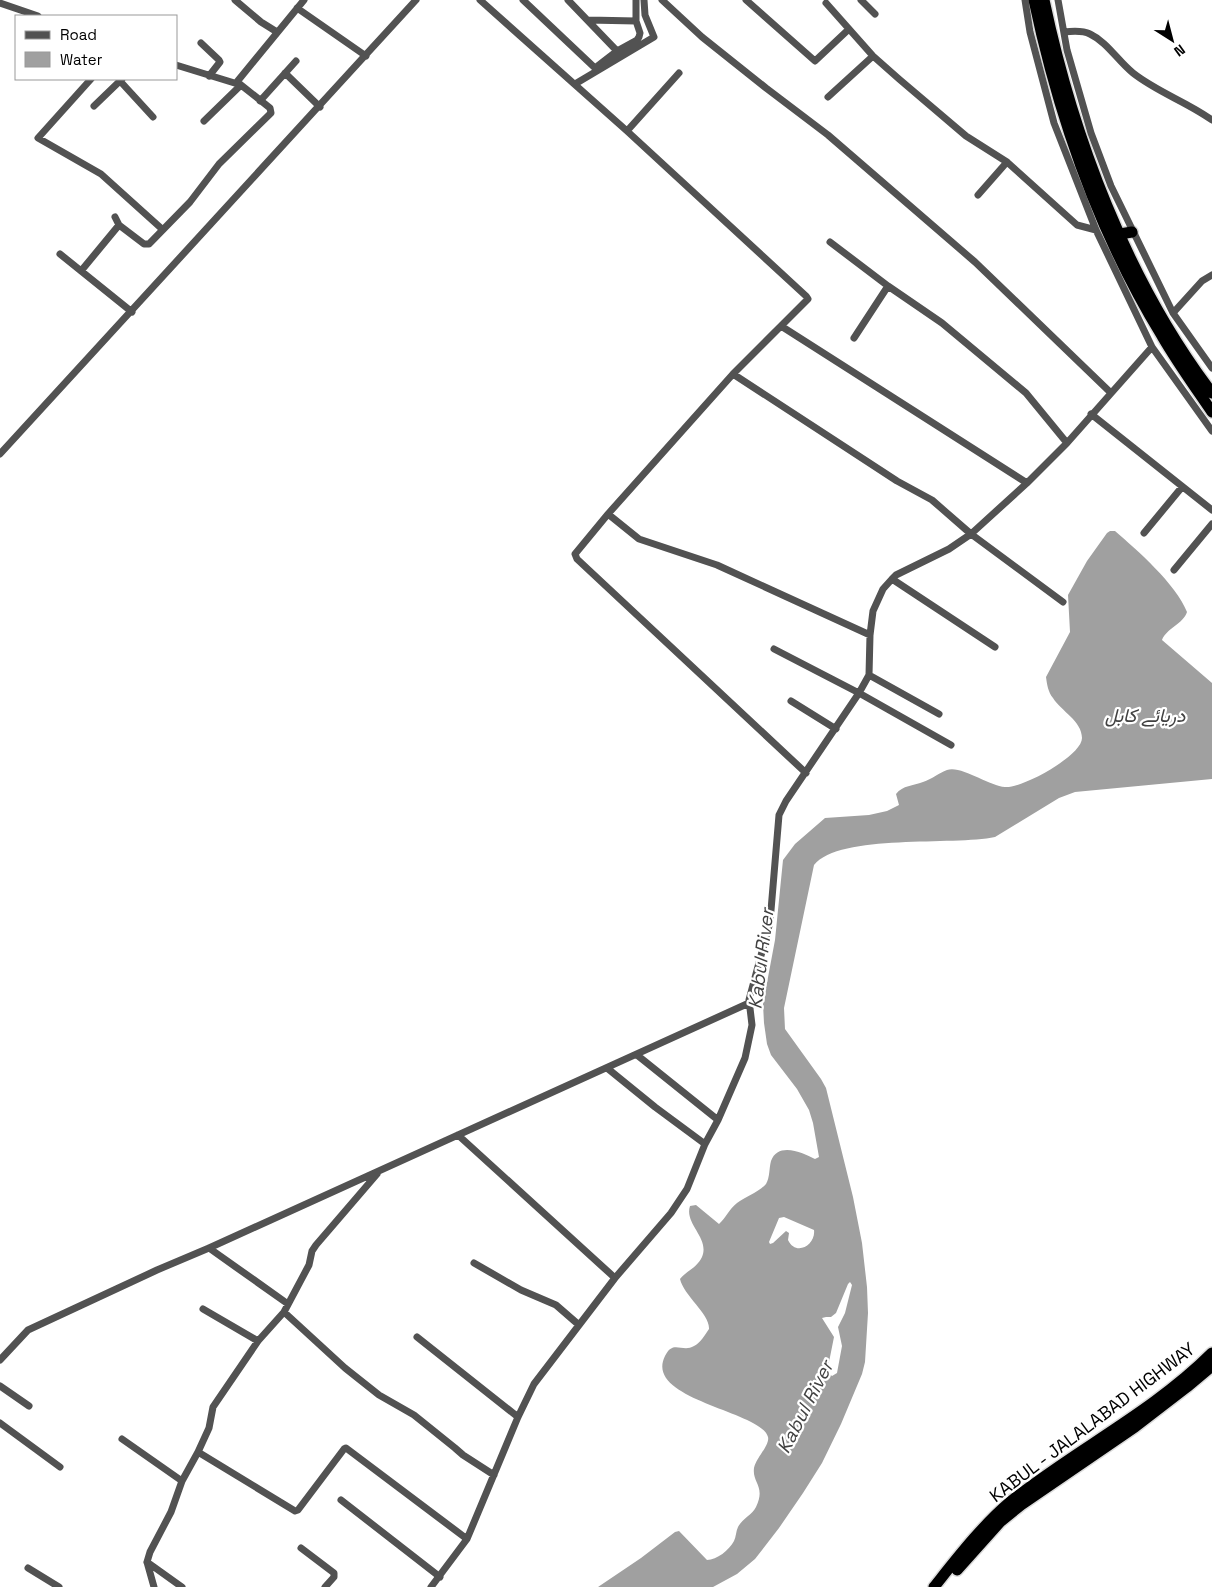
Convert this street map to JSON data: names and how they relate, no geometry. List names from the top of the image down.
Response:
{
  "streets": {
    "highway": ["KABUL - JALALABAD HIGHWAY"]
  },
  "water": ["دریائے کابل", "Kabul River"],
  "legend": ["Road", "Water"],
  "north": "bottom right"
}
